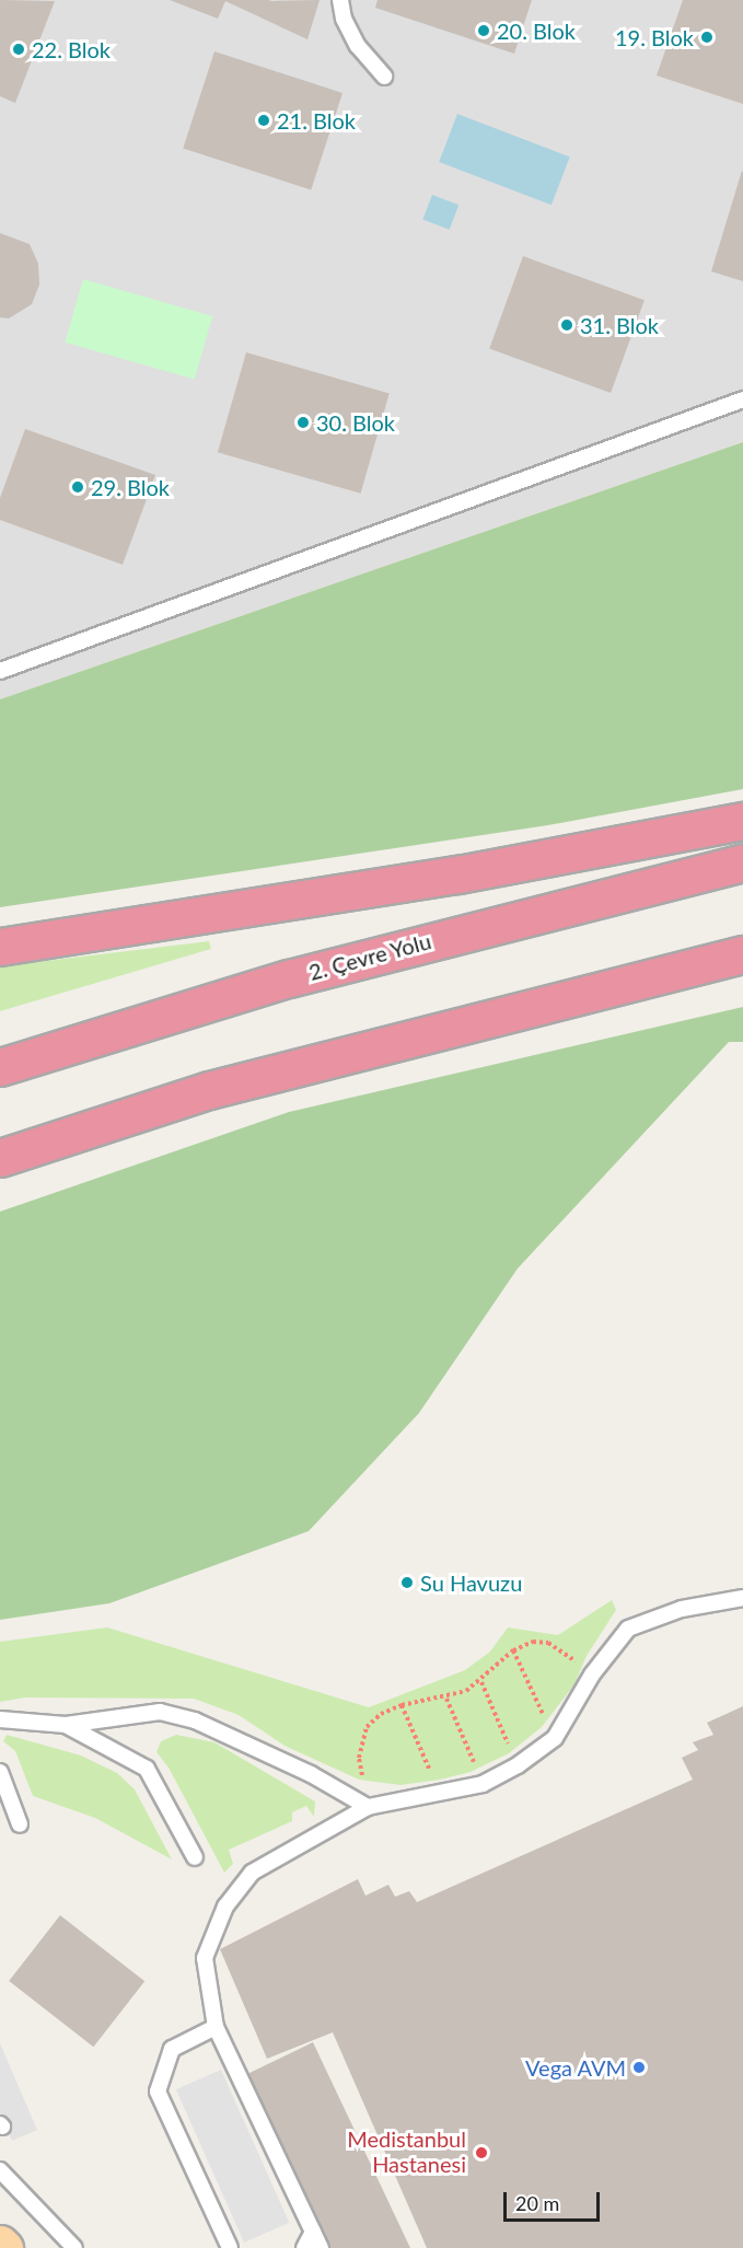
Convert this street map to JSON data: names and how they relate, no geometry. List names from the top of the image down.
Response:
{
  "streets": {
    "highway": ["2. Çevre Yolu"]
  },
  "places": [
    "20. Blok",
    "19. Blok",
    "22. Blok",
    "21. Blok",
    "31. Blok",
    "30. Blok",
    "29. Blok",
    "Su Havuzu",
    "Vega AVM",
    "Medistanbul Hastanesi"
  ],
  "scale_bar": "20 m"
}
